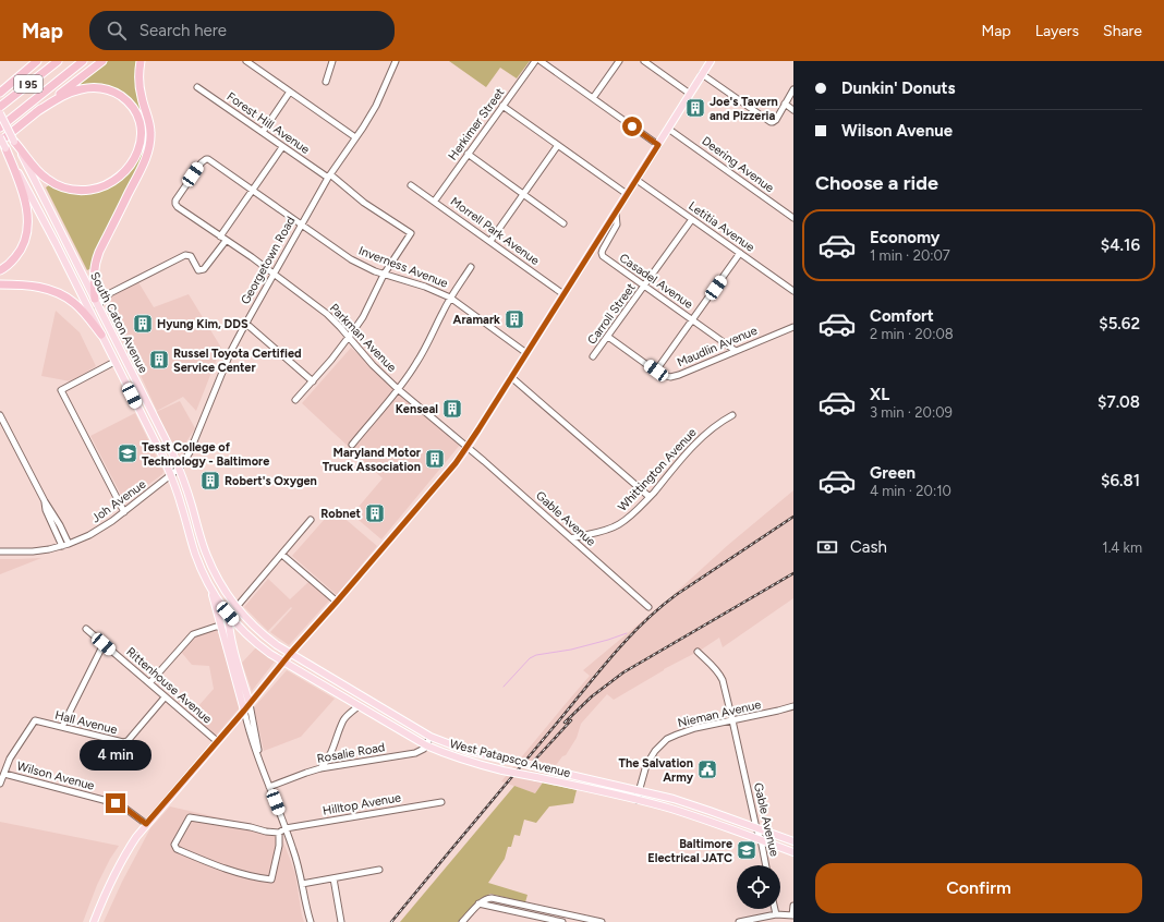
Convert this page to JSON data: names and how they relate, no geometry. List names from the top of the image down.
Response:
{
  "streets": {
    "highway": ["I 95"],
    "main road": ["South Caton Avenue", "West Patapsco Avenue"],
    "street": [
      "Forest Hill Avenue",
      "Herkimer Street",
      "Deering Avenue",
      "Letitia Avenue",
      "Morrell Park Avenue",
      "Georgetown Road",
      "Inverness Avenue",
      "Casadel Avenue",
      "Carroll Street",
      "Parkman Avenue",
      "Maudlin Avenue",
      "Whittington Avenue",
      "Joh Avenue",
      "Gable Avenue",
      "Rittenhouse Avenue",
      "Nieman Avenue",
      "Hall Avenue",
      "Rosalie Road",
      "Wilson Avenue",
      "Hilltop Avenue"
    ]
  },
  "crossings": [
    ["Forest Hill Avenue", "Georgetown Road"],
    ["Forest Hill Avenue", "Inverness Avenue"],
    ["Herkimer Street", "Morrell Park Avenue"],
    ["Letitia Avenue", "Carroll Street"],
    ["Georgetown Road", "Inverness Avenue"],
    ["Georgetown Road", "South Caton Avenue"],
    ["Georgetown Road", "Parkman Avenue"],
    ["Georgetown Road", "Joh Avenue"],
    ["Inverness Avenue", "Parkman Avenue"],
    ["Casadel Avenue", "Carroll Street"],
    ["Casadel Avenue", "Maudlin Avenue"],
    ["Carroll Street", "Maudlin Avenue"],
    ["South Caton Avenue", "Joh Avenue"],
    ["South Caton Avenue", "West Patapsco Avenue"],
    ["Parkman Avenue", "Gable Avenue"],
    ["Whittington Avenue", "Gable Avenue"],
    ["Gable Avenue", "Nieman Avenue"],
    ["Gable Avenue", "West Patapsco Avenue"],
    ["Rittenhouse Avenue", "Hall Avenue"],
    ["Nieman Avenue", "West Patapsco Avenue"],
    ["Hall Avenue", "Wilson Avenue"],
    ["Rosalie Road", "West Patapsco Avenue"]
  ],
  "places": {
    "building": [
      "Joe's Tavern and Pizzeria",
      "Aramark",
      "Hyung Kim, DDS",
      "Russel Toyota Certified Service Center",
      "Kenseal",
      "Maryland Motor Truck Association",
      "Robert's Oxygen",
      "Robnet"
    ],
    "school or university": ["Tesst College of Technology - Baltimore", "Baltimore Electrical JATC"],
    "public building": ["The Salvation Army"]
  },
  "page": {
    "header": "Map",
    "search": "Search here",
    "nav": ["Map", "Layers", "Share"],
    "banner": ["Dunkin' Donuts", "Wilson Avenue"],
    "heading": "Choose a ride",
    "list": [
      {
        "name": "Economy",
        "note": "1 min · 20:07",
        "value": "$4.16"
      },
      {
        "name": "Comfort",
        "note": "2 min · 20:08",
        "value": "$5.62"
      },
      {
        "name": "XL",
        "note": "3 min · 20:09",
        "value": "$7.08"
      },
      {
        "name": "Green",
        "note": "4 min · 20:10",
        "value": "$6.81"
      }
    ],
    "pay": ["Cash", "1.4 km"],
    "bubble": "4 min",
    "buttons": "Confirm"
  }
}
